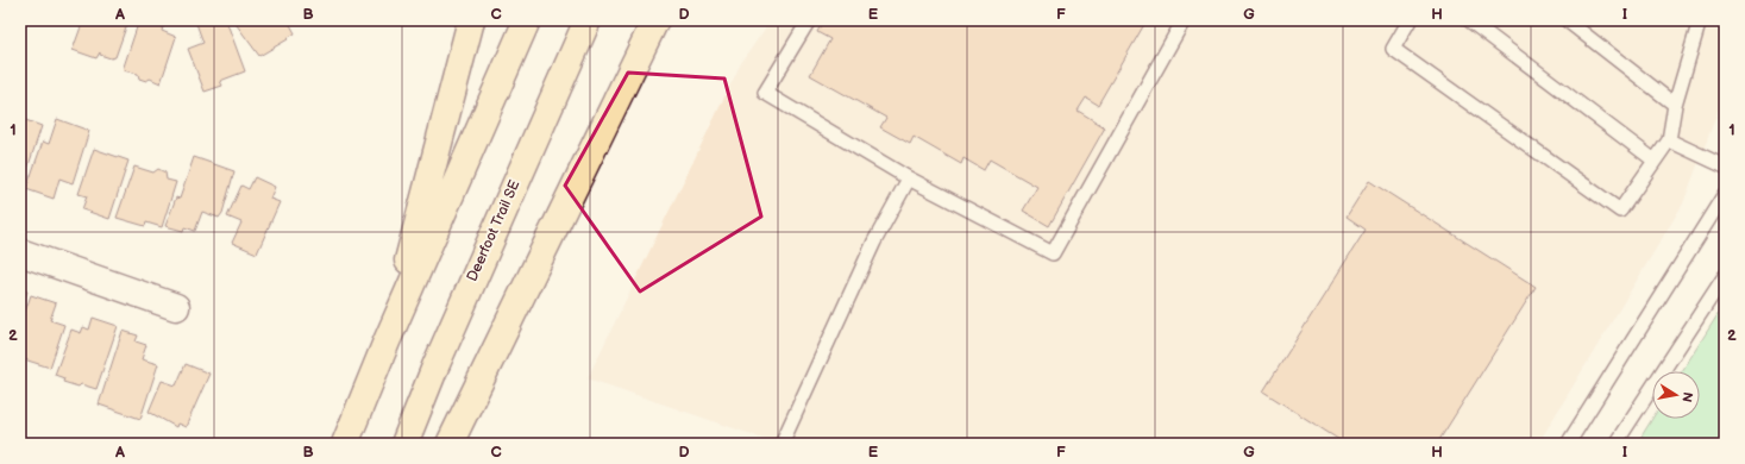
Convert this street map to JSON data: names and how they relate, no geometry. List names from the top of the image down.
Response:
{
  "streets": {
    "highway": ["Deerfoot Trail SE"]
  },
  "north": "right",
  "grid": {
    "columns": [
      "A",
      "B",
      "C",
      "D",
      "E",
      "F",
      "G",
      "H",
      "I"
    ],
    "rows": ["1", "2"]
  }
}
